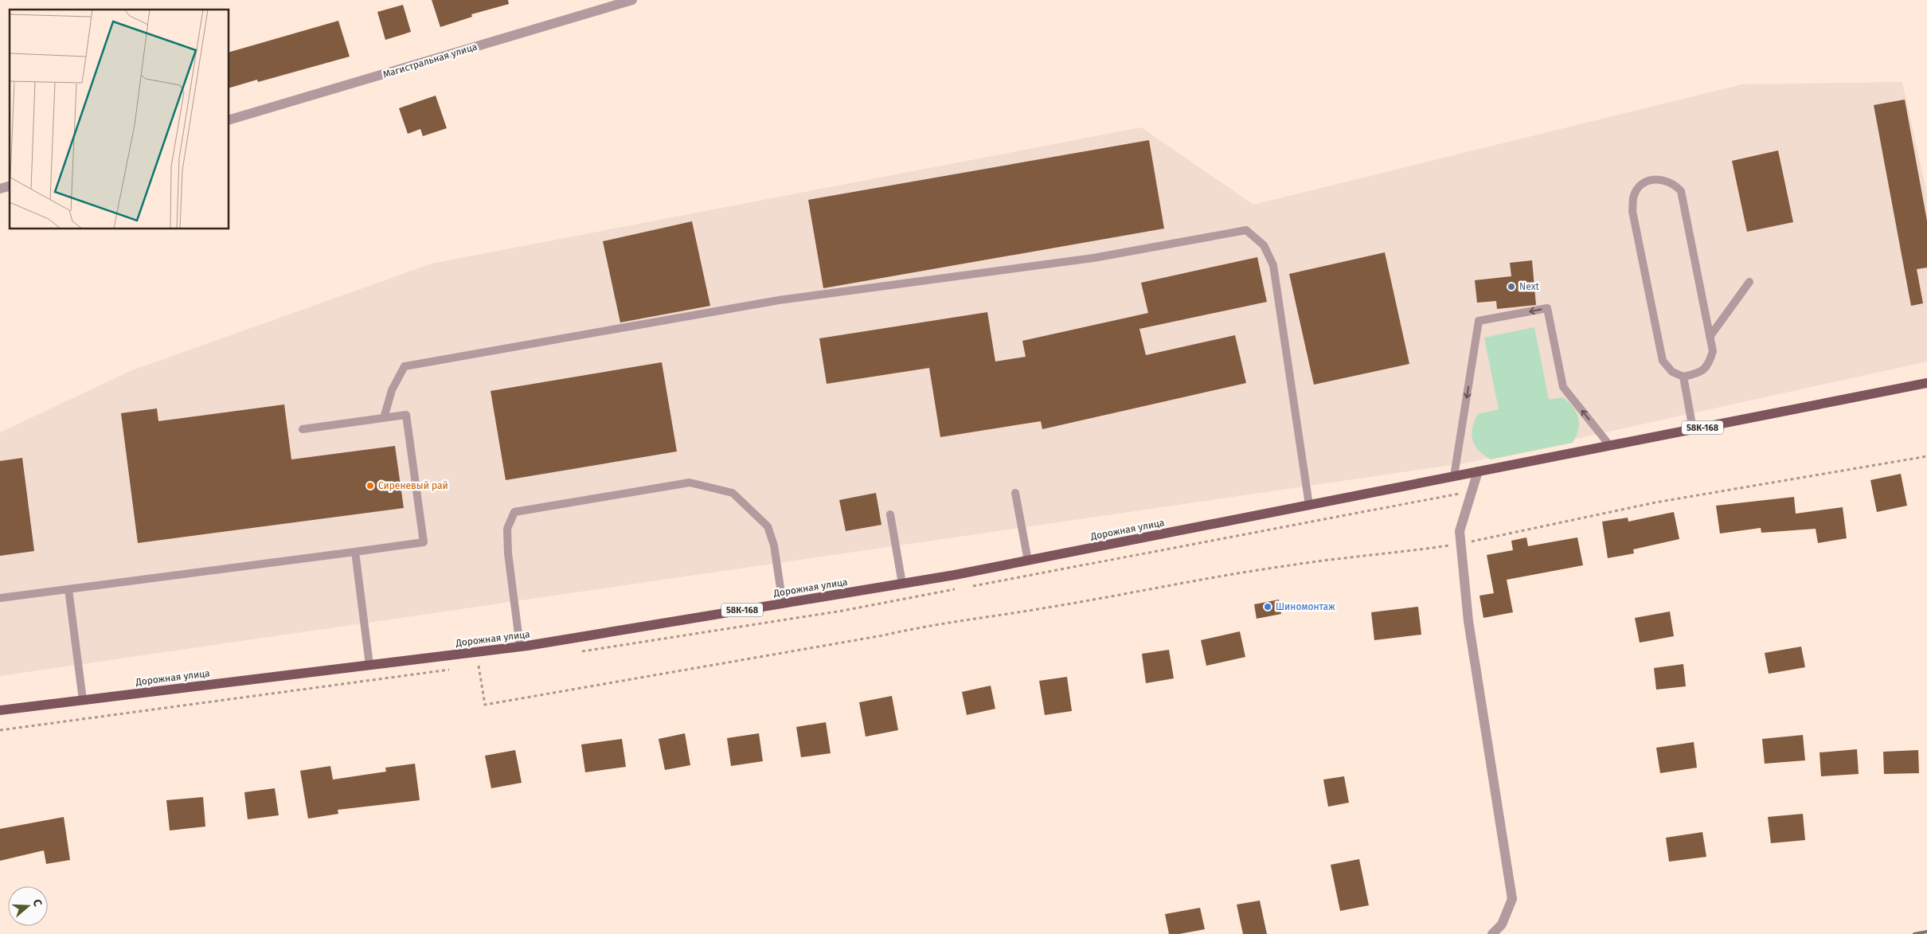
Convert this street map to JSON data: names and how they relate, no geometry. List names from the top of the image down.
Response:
{
  "streets": {
    "main road": ["58К-168", "Дорожная улица"],
    "street": ["Магистральная улица"]
  },
  "crossings": [
    ["58К-168", "Дорожная улица"]
  ],
  "places": ["Next", "Сиреневый рай", "Шиномонтаж"],
  "north": "right"
}
